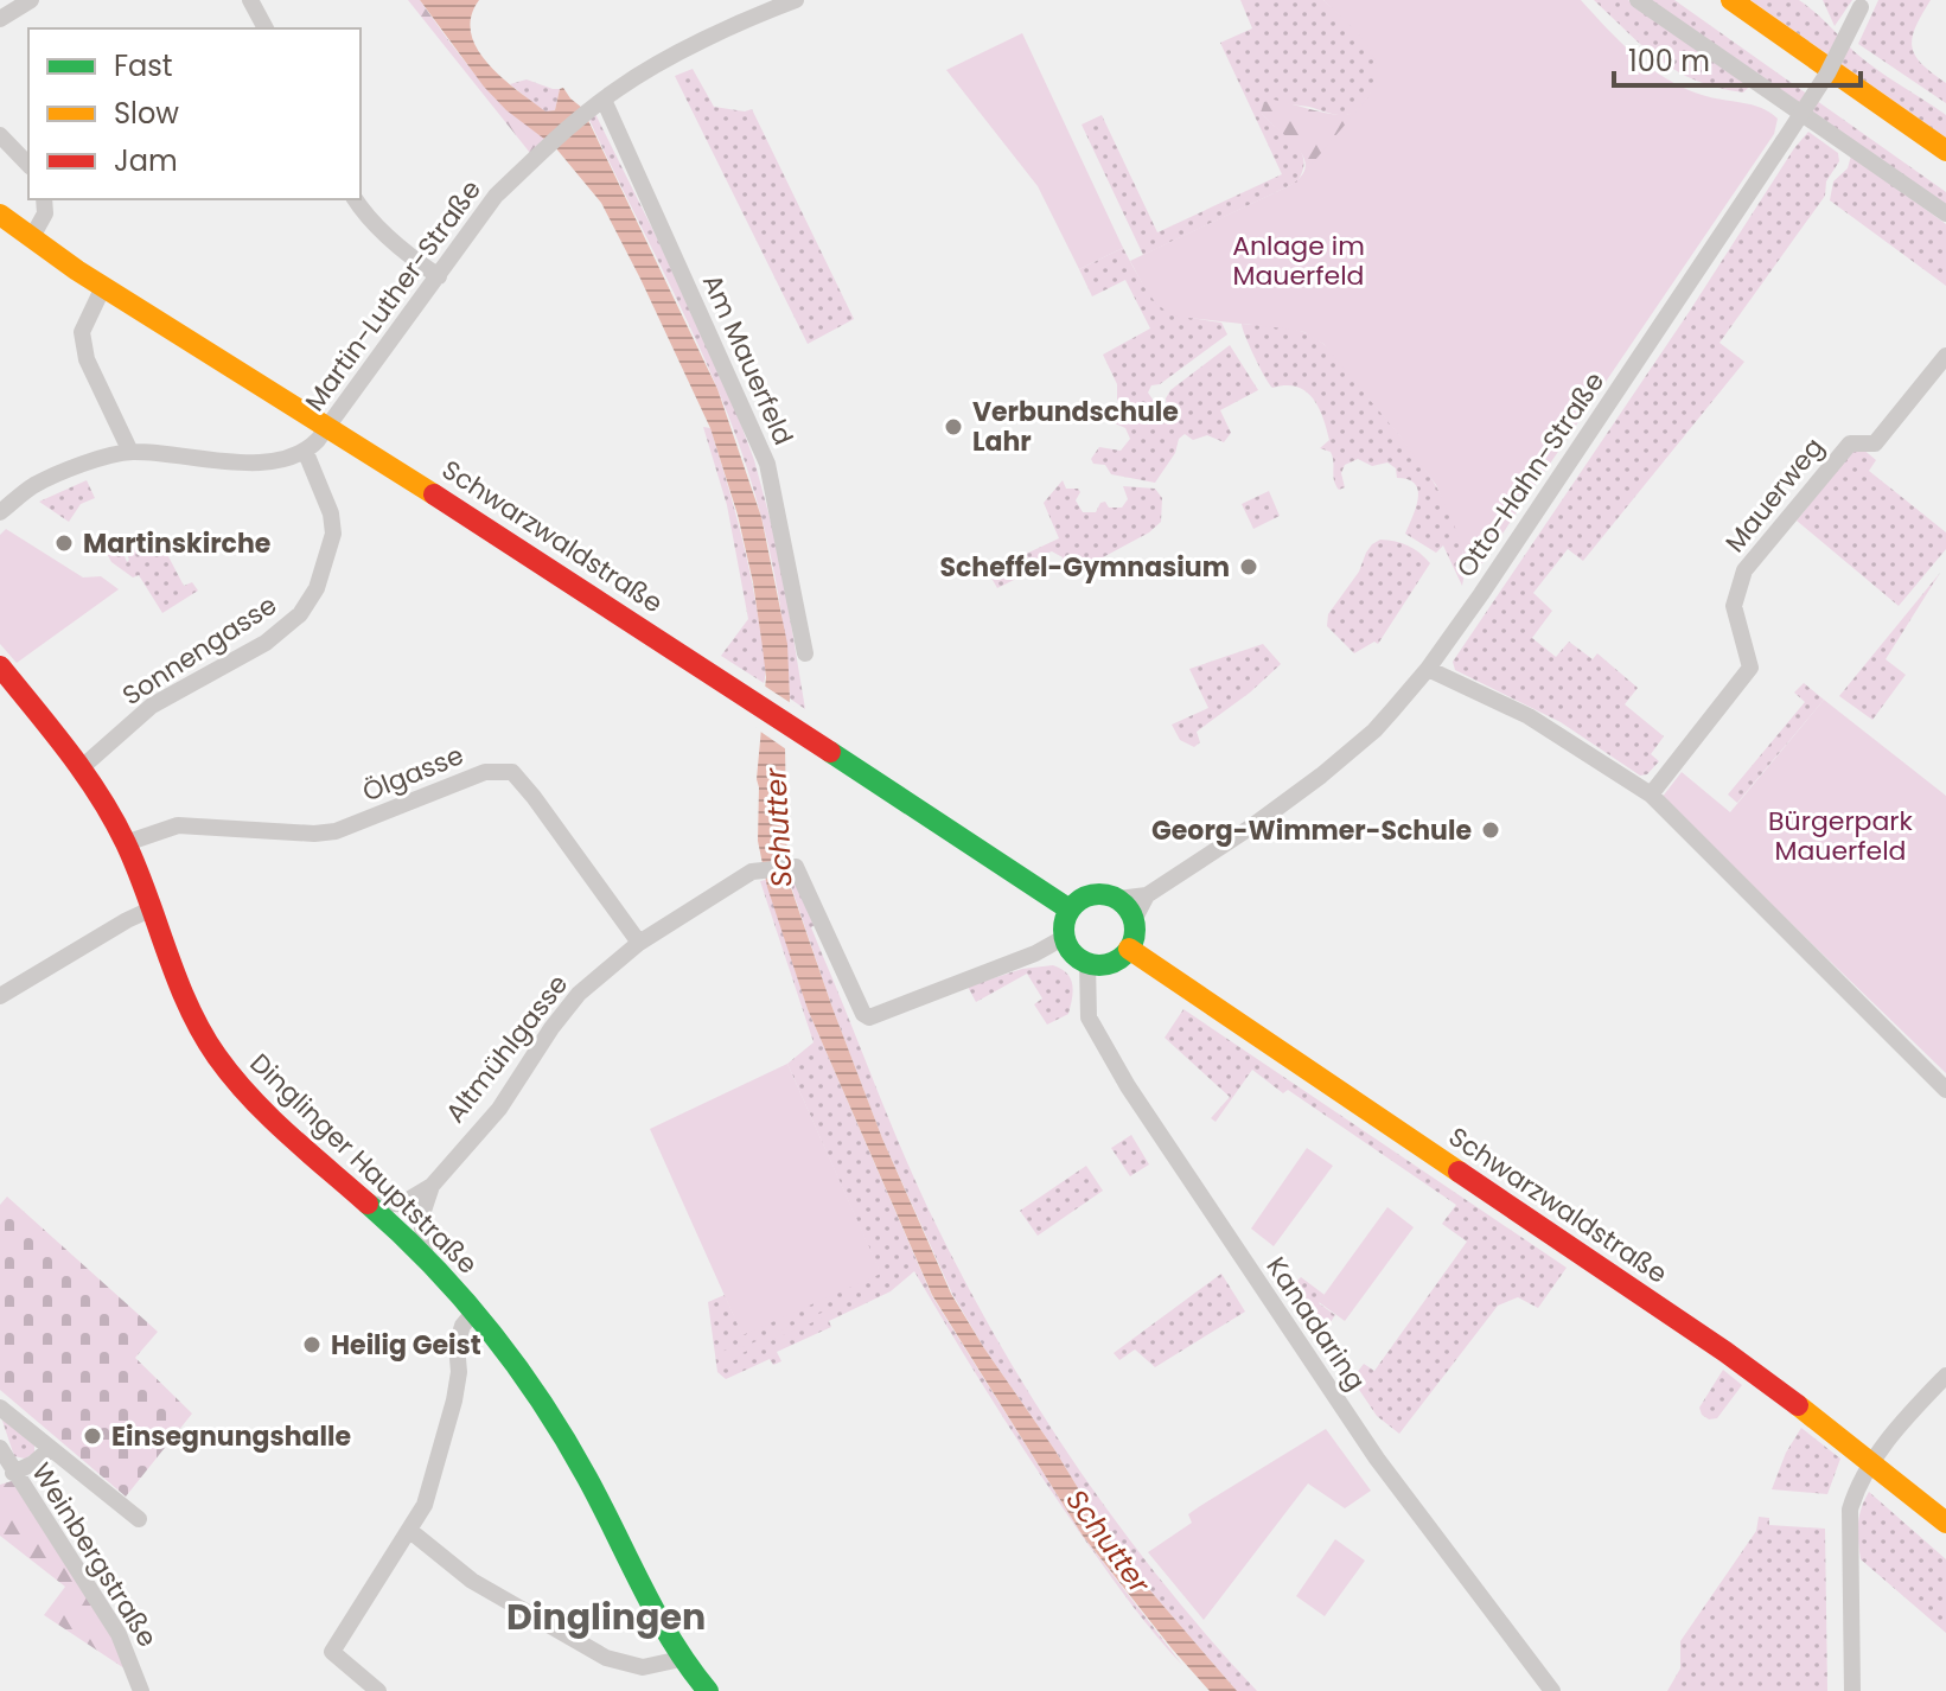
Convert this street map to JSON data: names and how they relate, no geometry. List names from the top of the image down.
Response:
{
  "streets": {
    "street": [
      "Martin-Luther-Straße",
      "Am Mauerfeld",
      "Otto-Hahn-Straße",
      "Mauerweg",
      "Schwarzwaldstraße",
      "Sonnengasse",
      "Ölgasse",
      "Altmühlgasse",
      "Dinglinger Hauptstraße",
      "Kanadaring",
      "Weinbergstraße"
    ]
  },
  "crossings": [
    ["Martin-Luther-Straße", "Am Mauerfeld"],
    ["Martin-Luther-Straße", "Schwarzwaldstraße"],
    ["Martin-Luther-Straße", "Sonnengasse"],
    ["Otto-Hahn-Straße", "Schwarzwaldstraße"],
    ["Otto-Hahn-Straße", "Altmühlgasse"],
    ["Otto-Hahn-Straße", "Kanadaring"],
    ["Schwarzwaldstraße", "Altmühlgasse"],
    ["Schwarzwaldstraße", "Kanadaring"],
    ["Sonnengasse", "Dinglinger Hauptstraße"],
    ["Ölgasse", "Altmühlgasse"],
    ["Ölgasse", "Dinglinger Hauptstraße"],
    ["Altmühlgasse", "Dinglinger Hauptstraße"],
    ["Altmühlgasse", "Kanadaring"]
  ],
  "districts": ["Dinglingen"],
  "water": ["Schutter"],
  "parks": ["Anlage im Mauerfeld", "Bürgerpark Mauerfeld"],
  "places": [
    "Verbundschule Lahr",
    "Martinskirche",
    "Scheffel-Gymnasium",
    "Georg-Wimmer-Schule",
    "Heilig Geist",
    "Einsegnungshalle"
  ],
  "legend": ["Fast", "Slow", "Jam"],
  "scale_bar": "100 m"
}
